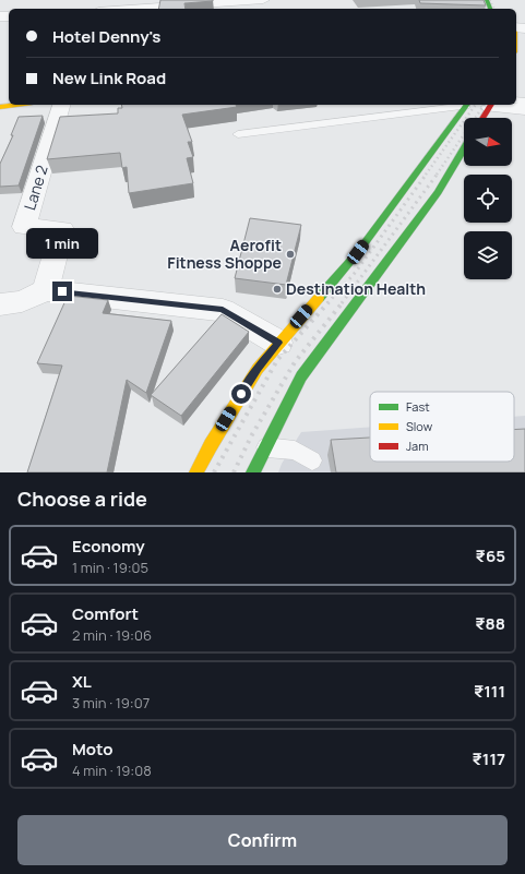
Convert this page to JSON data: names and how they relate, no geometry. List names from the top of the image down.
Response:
{
  "streets": {
    "street": ["Lane 2"]
  },
  "places": ["Aerofit Fitness Shoppe", "Destination Health"],
  "legend": ["Fast", "Slow", "Jam"],
  "north": "right",
  "page": {
    "banner": ["Hotel Denny's", "New Link Road"],
    "bubble": "1 min",
    "heading": "Choose a ride",
    "list": [
      {
        "name": "Economy",
        "note": "1 min · 19:05",
        "value": "₹65"
      },
      {
        "name": "Comfort",
        "note": "2 min · 19:06",
        "value": "₹88"
      },
      {
        "name": "XL",
        "note": "3 min · 19:07",
        "value": "₹111"
      },
      {
        "name": "Moto",
        "note": "4 min · 19:08",
        "value": "₹117"
      }
    ],
    "buttons": "Confirm"
  }
}
